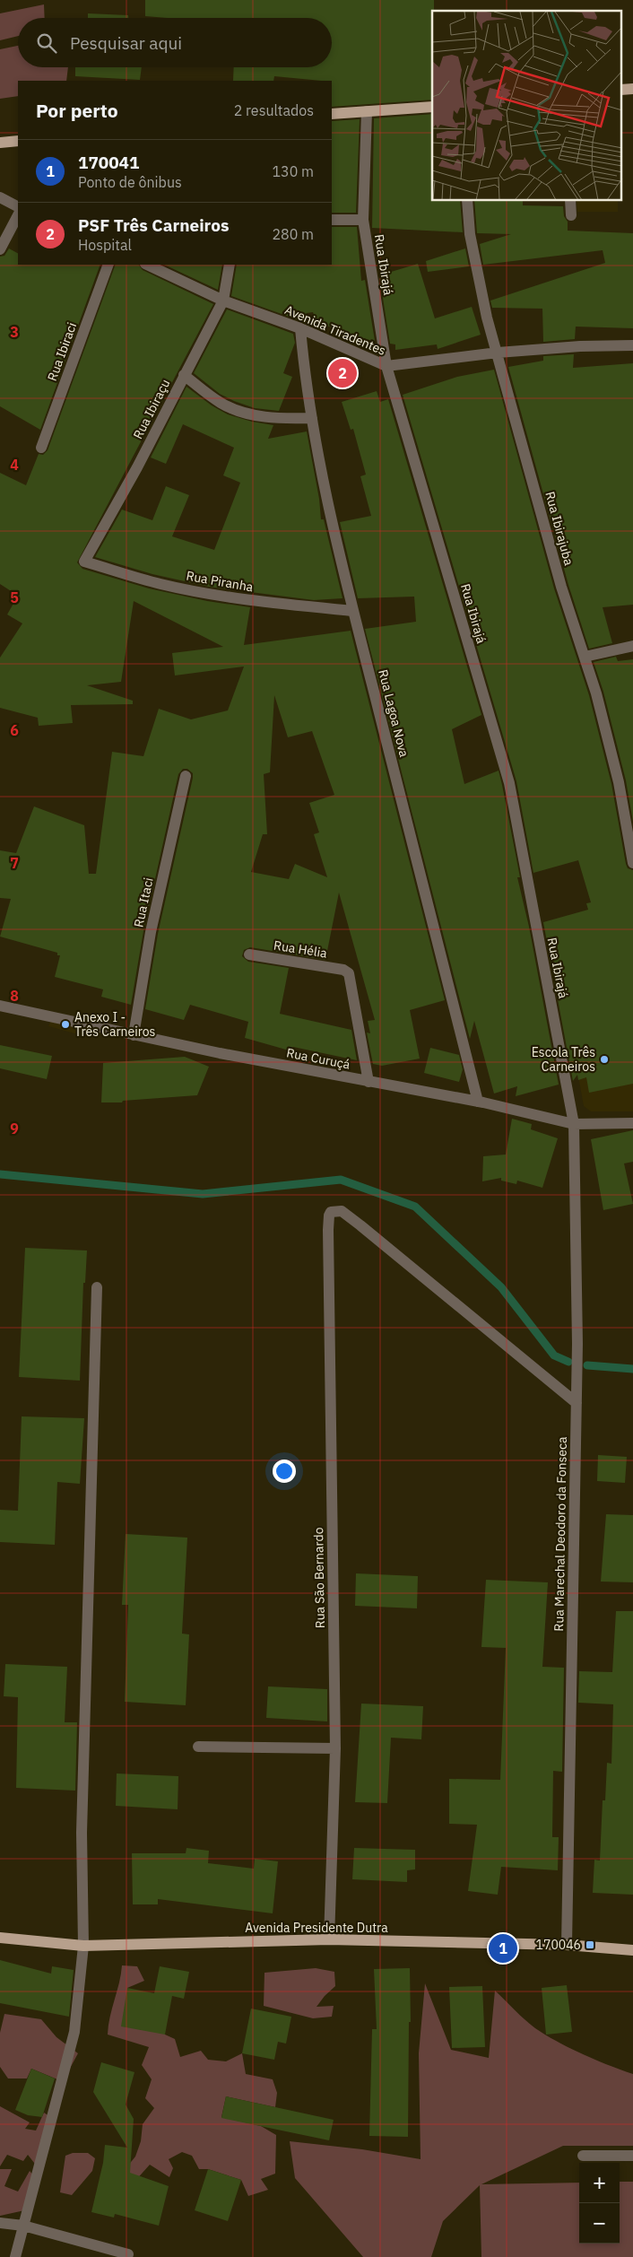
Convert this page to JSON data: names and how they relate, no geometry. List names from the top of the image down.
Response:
{
  "streets": {
    "main road": ["Avenida Presidente Dutra"],
    "street": [
      "Rua Ibirajá",
      "Avenida Tiradentes",
      "Rua Ibiraci",
      "Rua Ibiraçu",
      "Rua Ibirajuba",
      "Rua Piranha",
      "Rua Lagoa Nova",
      "Rua Itaci",
      "Rua Hélia",
      "Rua Curuçá",
      "Rua Marechal Deodoro da Fonseca",
      "Rua São Bernardo"
    ]
  },
  "crossings": [
    ["Rua Ibirajá", "Avenida Tiradentes"],
    ["Rua Ibirajá", "Rua Curuçá"],
    ["Rua Ibirajá", "Rua Marechal Deodoro da Fonseca"],
    ["Avenida Tiradentes", "Rua Ibiraçu"],
    ["Avenida Tiradentes", "Rua Ibirajuba"],
    ["Avenida Tiradentes", "Rua Lagoa Nova"],
    ["Rua Ibiraçu", "Rua Piranha"],
    ["Rua Piranha", "Rua Lagoa Nova"],
    ["Rua Lagoa Nova", "Rua Curuçá"],
    ["Rua Itaci", "Rua Curuçá"],
    ["Rua Hélia", "Rua Curuçá"],
    ["Rua Curuçá", "Rua Marechal Deodoro da Fonseca"],
    ["Rua Marechal Deodoro da Fonseca", "Rua São Bernardo"],
    ["Rua Marechal Deodoro da Fonseca", "Avenida Presidente Dutra"],
    ["Rua São Bernardo", "Avenida Presidente Dutra"]
  ],
  "places": {
    "other": ["Anexo I - Três Carneiros", "Escola Três Carneiros"],
    "transit": ["170046"]
  },
  "page": {
    "search": "Pesquisar aqui",
    "heading": ["Por perto", "2 resultados"],
    "list": [
      {
        "mark": "1",
        "name": "170041",
        "note": "Ponto de ônibus",
        "value": "130 m"
      },
      {
        "mark": "2",
        "name": "PSF Três Carneiros",
        "note": "Hospital",
        "value": "280 m"
      }
    ],
    "pins": ["2", "1"],
    "map_buttons": ["+", "−"]
  },
  "grid": {
    "rows": [
      "3",
      "4",
      "5",
      "6",
      "7",
      "8",
      "9"
    ]
  }
}
